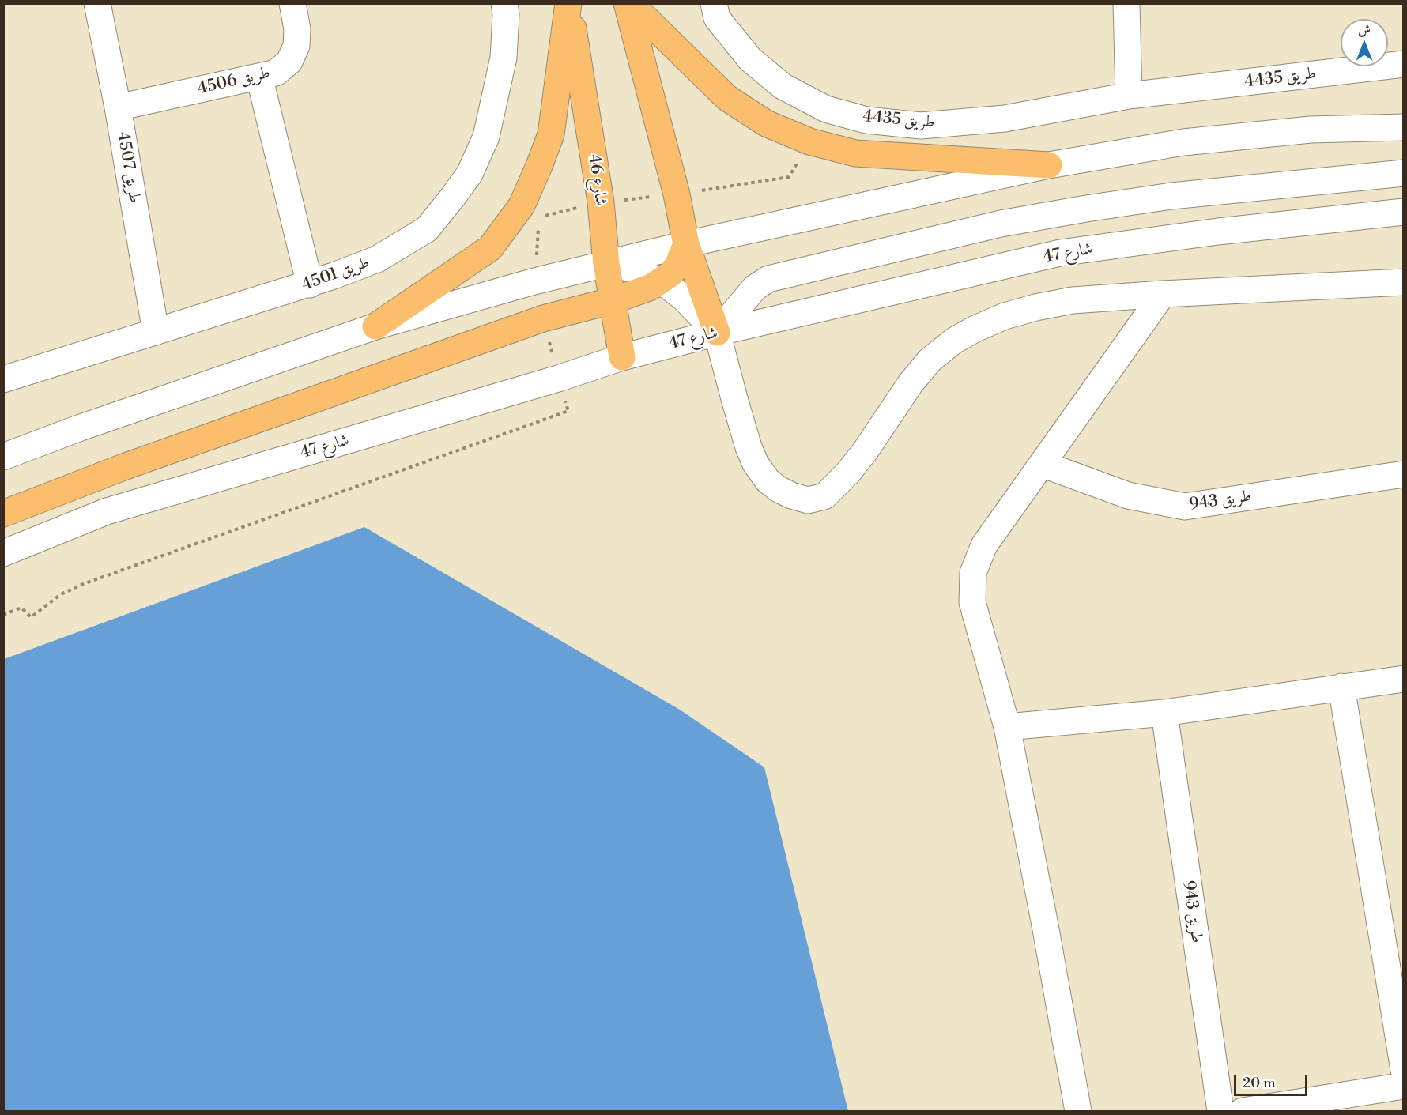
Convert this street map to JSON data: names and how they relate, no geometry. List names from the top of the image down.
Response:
{
  "streets": {
    "main road": ["شارع 46"],
    "street": [
      "طريق 4435",
      "طريق 4506",
      "طريق 4507",
      "شارع 47",
      "طريق 4501",
      "طريق 943"
    ]
  },
  "crossings": [
    ["طريق 4506", "طريق 4507"],
    ["طريق 4507", "طريق 4501"],
    ["شارع 46", "شارع 47"]
  ],
  "scale_bar": "20 m",
  "north": "top"
}
